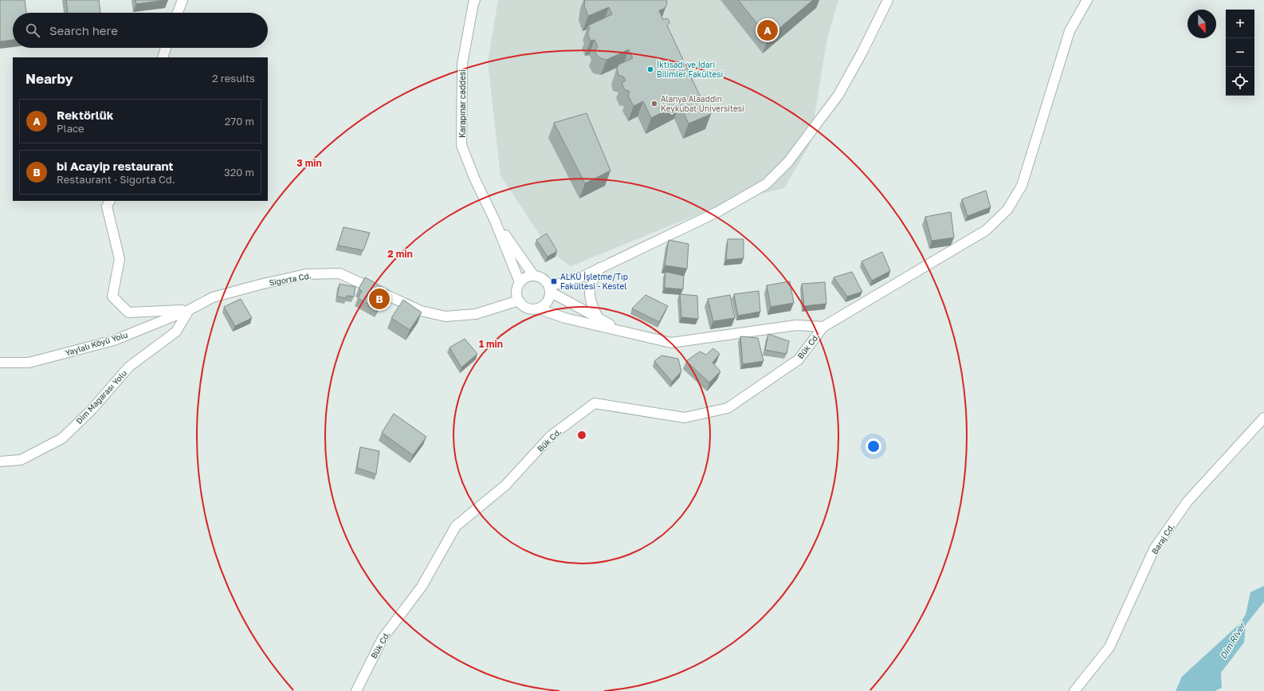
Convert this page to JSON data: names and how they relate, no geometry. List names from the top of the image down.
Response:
{
  "streets": {
    "street": [
      "Karapınar caddesi",
      "Sigorta Cd.",
      "Yaylalı Köyü Yolu",
      "Bük Cd.",
      "Dim Mağarası Yolu",
      "Baraj Cd."
    ]
  },
  "crossings": [
    ["Karapınar caddesi", "Sigorta Cd."],
    ["Sigorta Cd.", "Yaylalı Köyü Yolu"],
    ["Sigorta Cd.", "Dim Mağarası Yolu"],
    ["Yaylalı Köyü Yolu", "Dim Mağarası Yolu"]
  ],
  "water": ["Dim River"],
  "places": {
    "other": ["İktisadi ve İdari Bilimler Fakültesi", "Alanya Alaaddin Keykubat Üniversitesi"],
    "transit": ["ALKÜ İşletme/Tıp Fakültesi - Kestel"]
  },
  "north": "bottom",
  "page": {
    "map_buttons": ["+", "−"],
    "search": "Search here",
    "pins": ["A", "B"],
    "heading": ["Nearby", "2 results"],
    "list": [
      {
        "mark": "A",
        "name": "Rektörlük",
        "note": "Place",
        "value": "270 m"
      },
      {
        "mark": "B",
        "name": "bi Acayip restaurant",
        "note": "Restaurant · Sigorta Cd.",
        "value": "320 m"
      }
    ]
  },
  "rings": ["3 min", "2 min", "1 min"]
}
